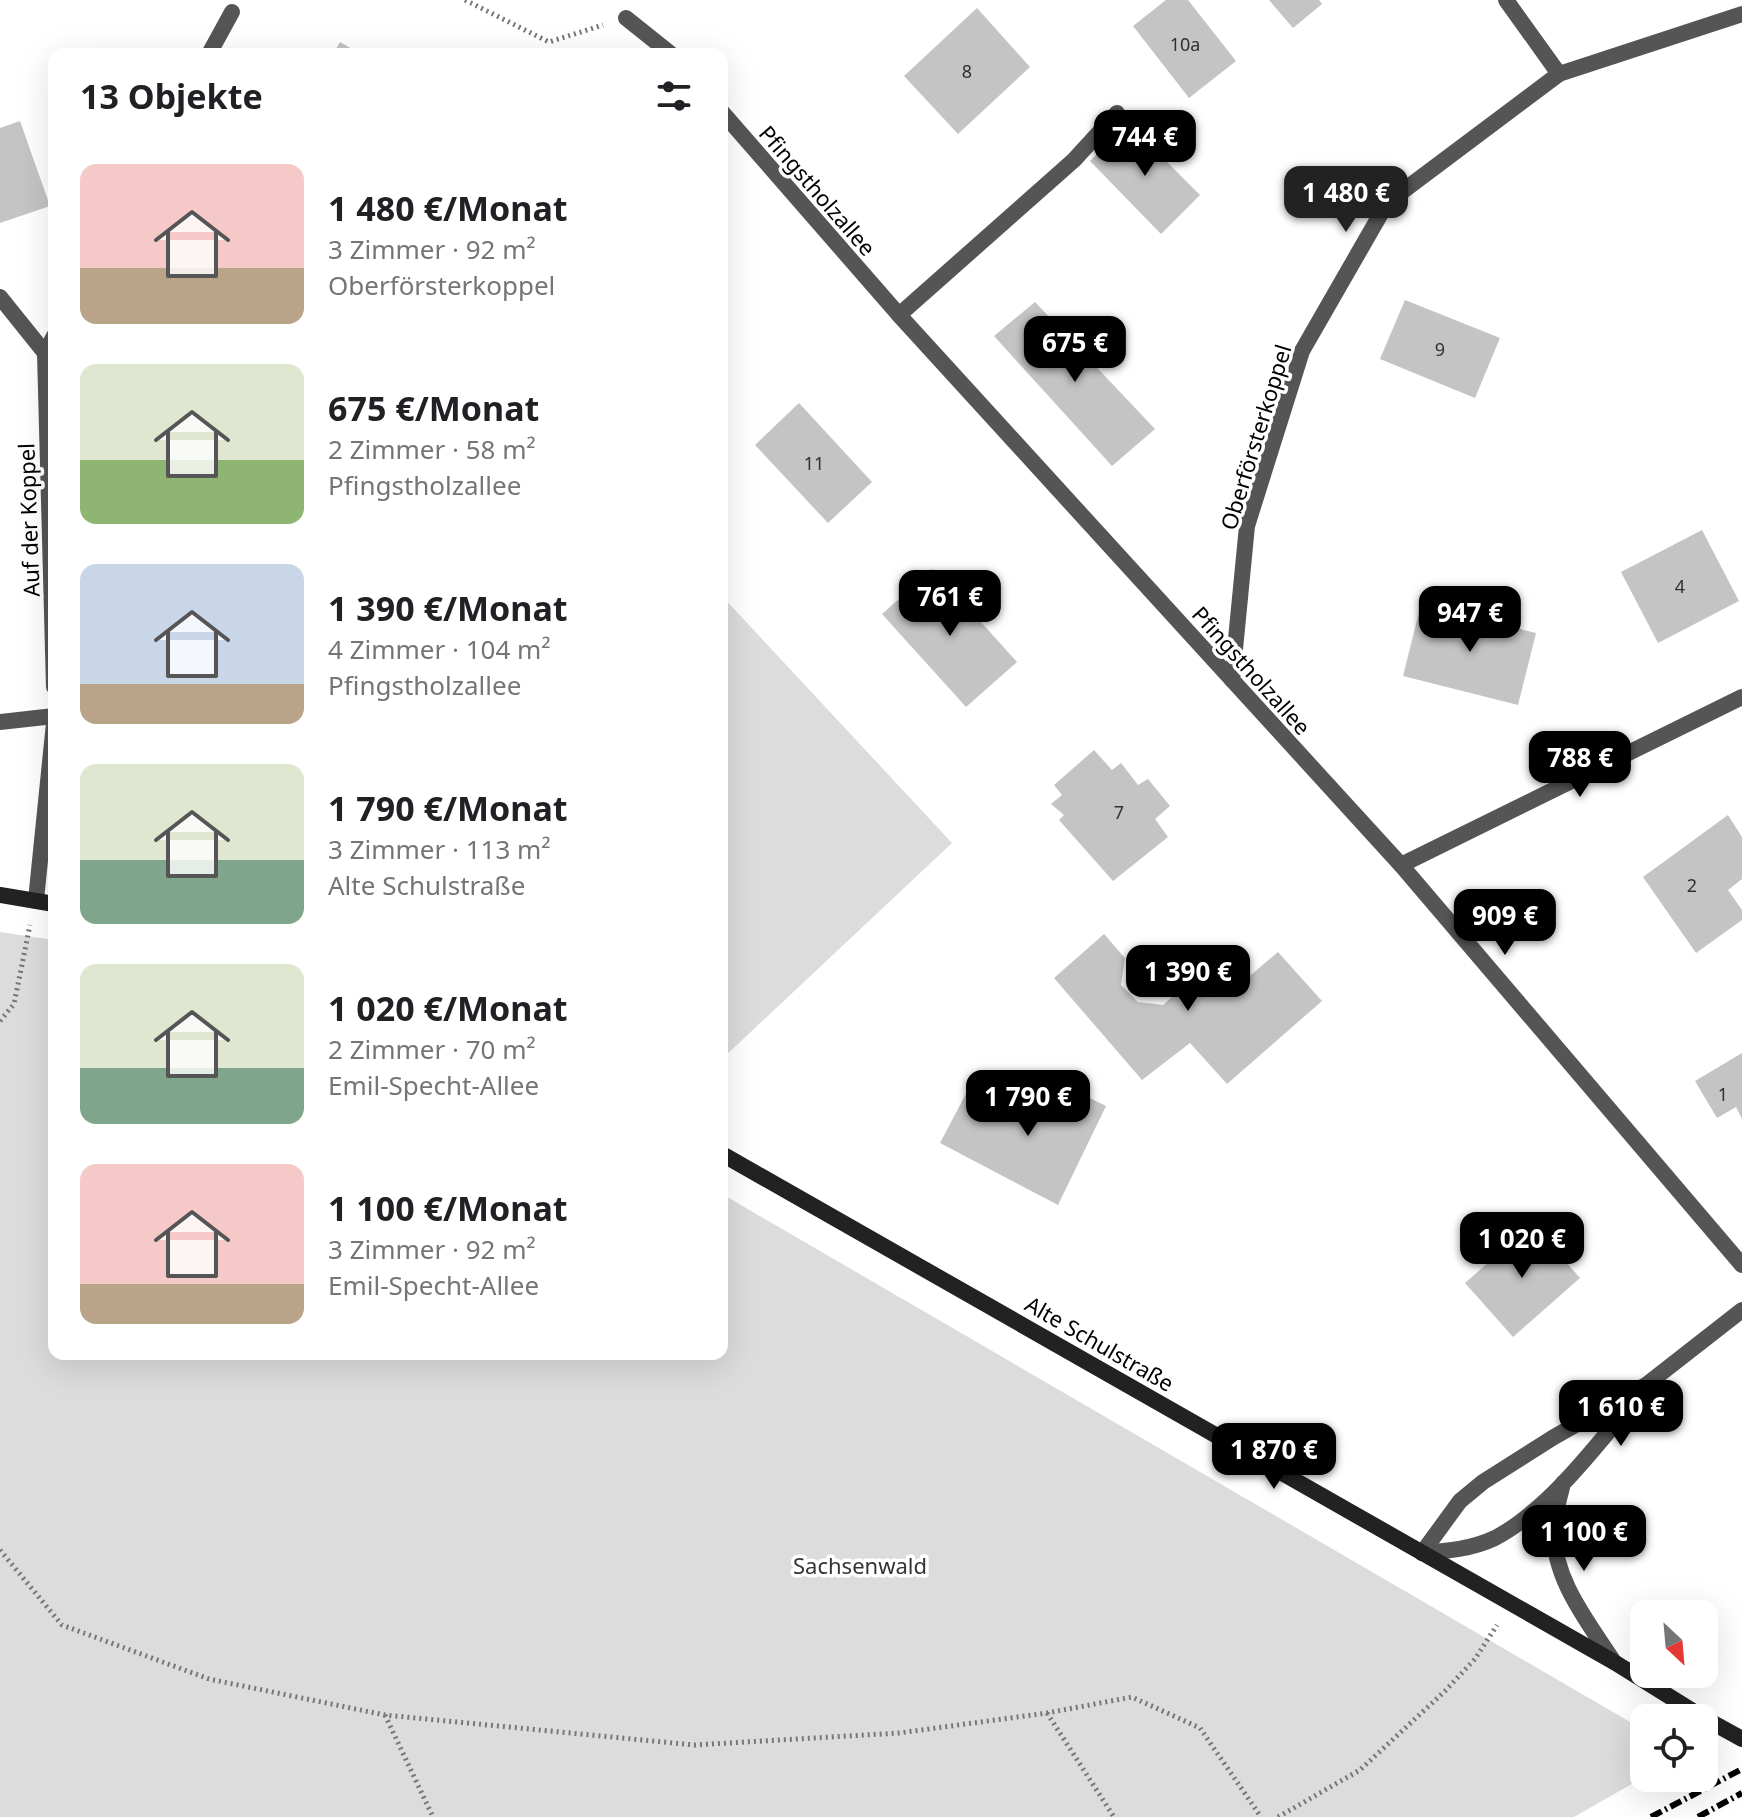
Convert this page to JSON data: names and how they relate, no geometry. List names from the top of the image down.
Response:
{
  "streets": {
    "main road": ["Alte Schulstraße"],
    "street": ["Pfingstholzallee", "Oberförsterkoppel", "Auf der Koppel"]
  },
  "crossings": [
    ["Pfingstholzallee", "Oberförsterkoppel"]
  ],
  "parks": ["Sachsenwald"],
  "house_numbers": [
    "10a",
    "8",
    "9",
    "11",
    "4",
    "7",
    "2",
    "1"
  ],
  "north": "bottom right",
  "page": {
    "heading": "13 Objekte",
    "price": [
      "744 €",
      "1 480 €",
      "675 €",
      "761 €",
      "947 €",
      "788 €",
      "909 €",
      "1 390 €",
      "1 790 €",
      "1 020 €",
      "1 610 €",
      "1 870 €",
      "1 100 €"
    ],
    "list": [
      {
        "name": "1 480 €/Monat",
        "note": "3 Zimmer · 92 m² · Oberförsterkoppel"
      },
      {
        "name": "675 €/Monat",
        "note": "2 Zimmer · 58 m² · Pfingstholzallee"
      },
      {
        "name": "1 390 €/Monat",
        "note": "4 Zimmer · 104 m² · Pfingstholzallee"
      },
      {
        "name": "1 790 €/Monat",
        "note": "3 Zimmer · 113 m² · Alte Schulstraße"
      },
      {
        "name": "1 020 €/Monat",
        "note": "2 Zimmer · 70 m² · Emil-Specht-Allee"
      },
      {
        "name": "1 100 €/Monat",
        "note": "3 Zimmer · 92 m² · Emil-Specht-Allee"
      }
    ]
  }
}
